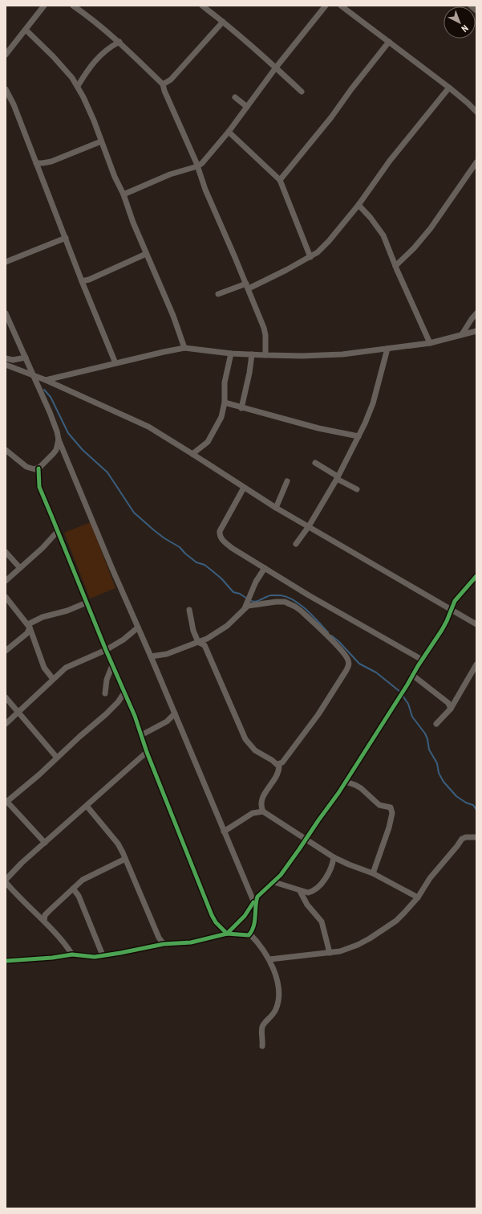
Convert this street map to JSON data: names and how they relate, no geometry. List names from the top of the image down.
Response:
{
  "north": "bottom right"
}
